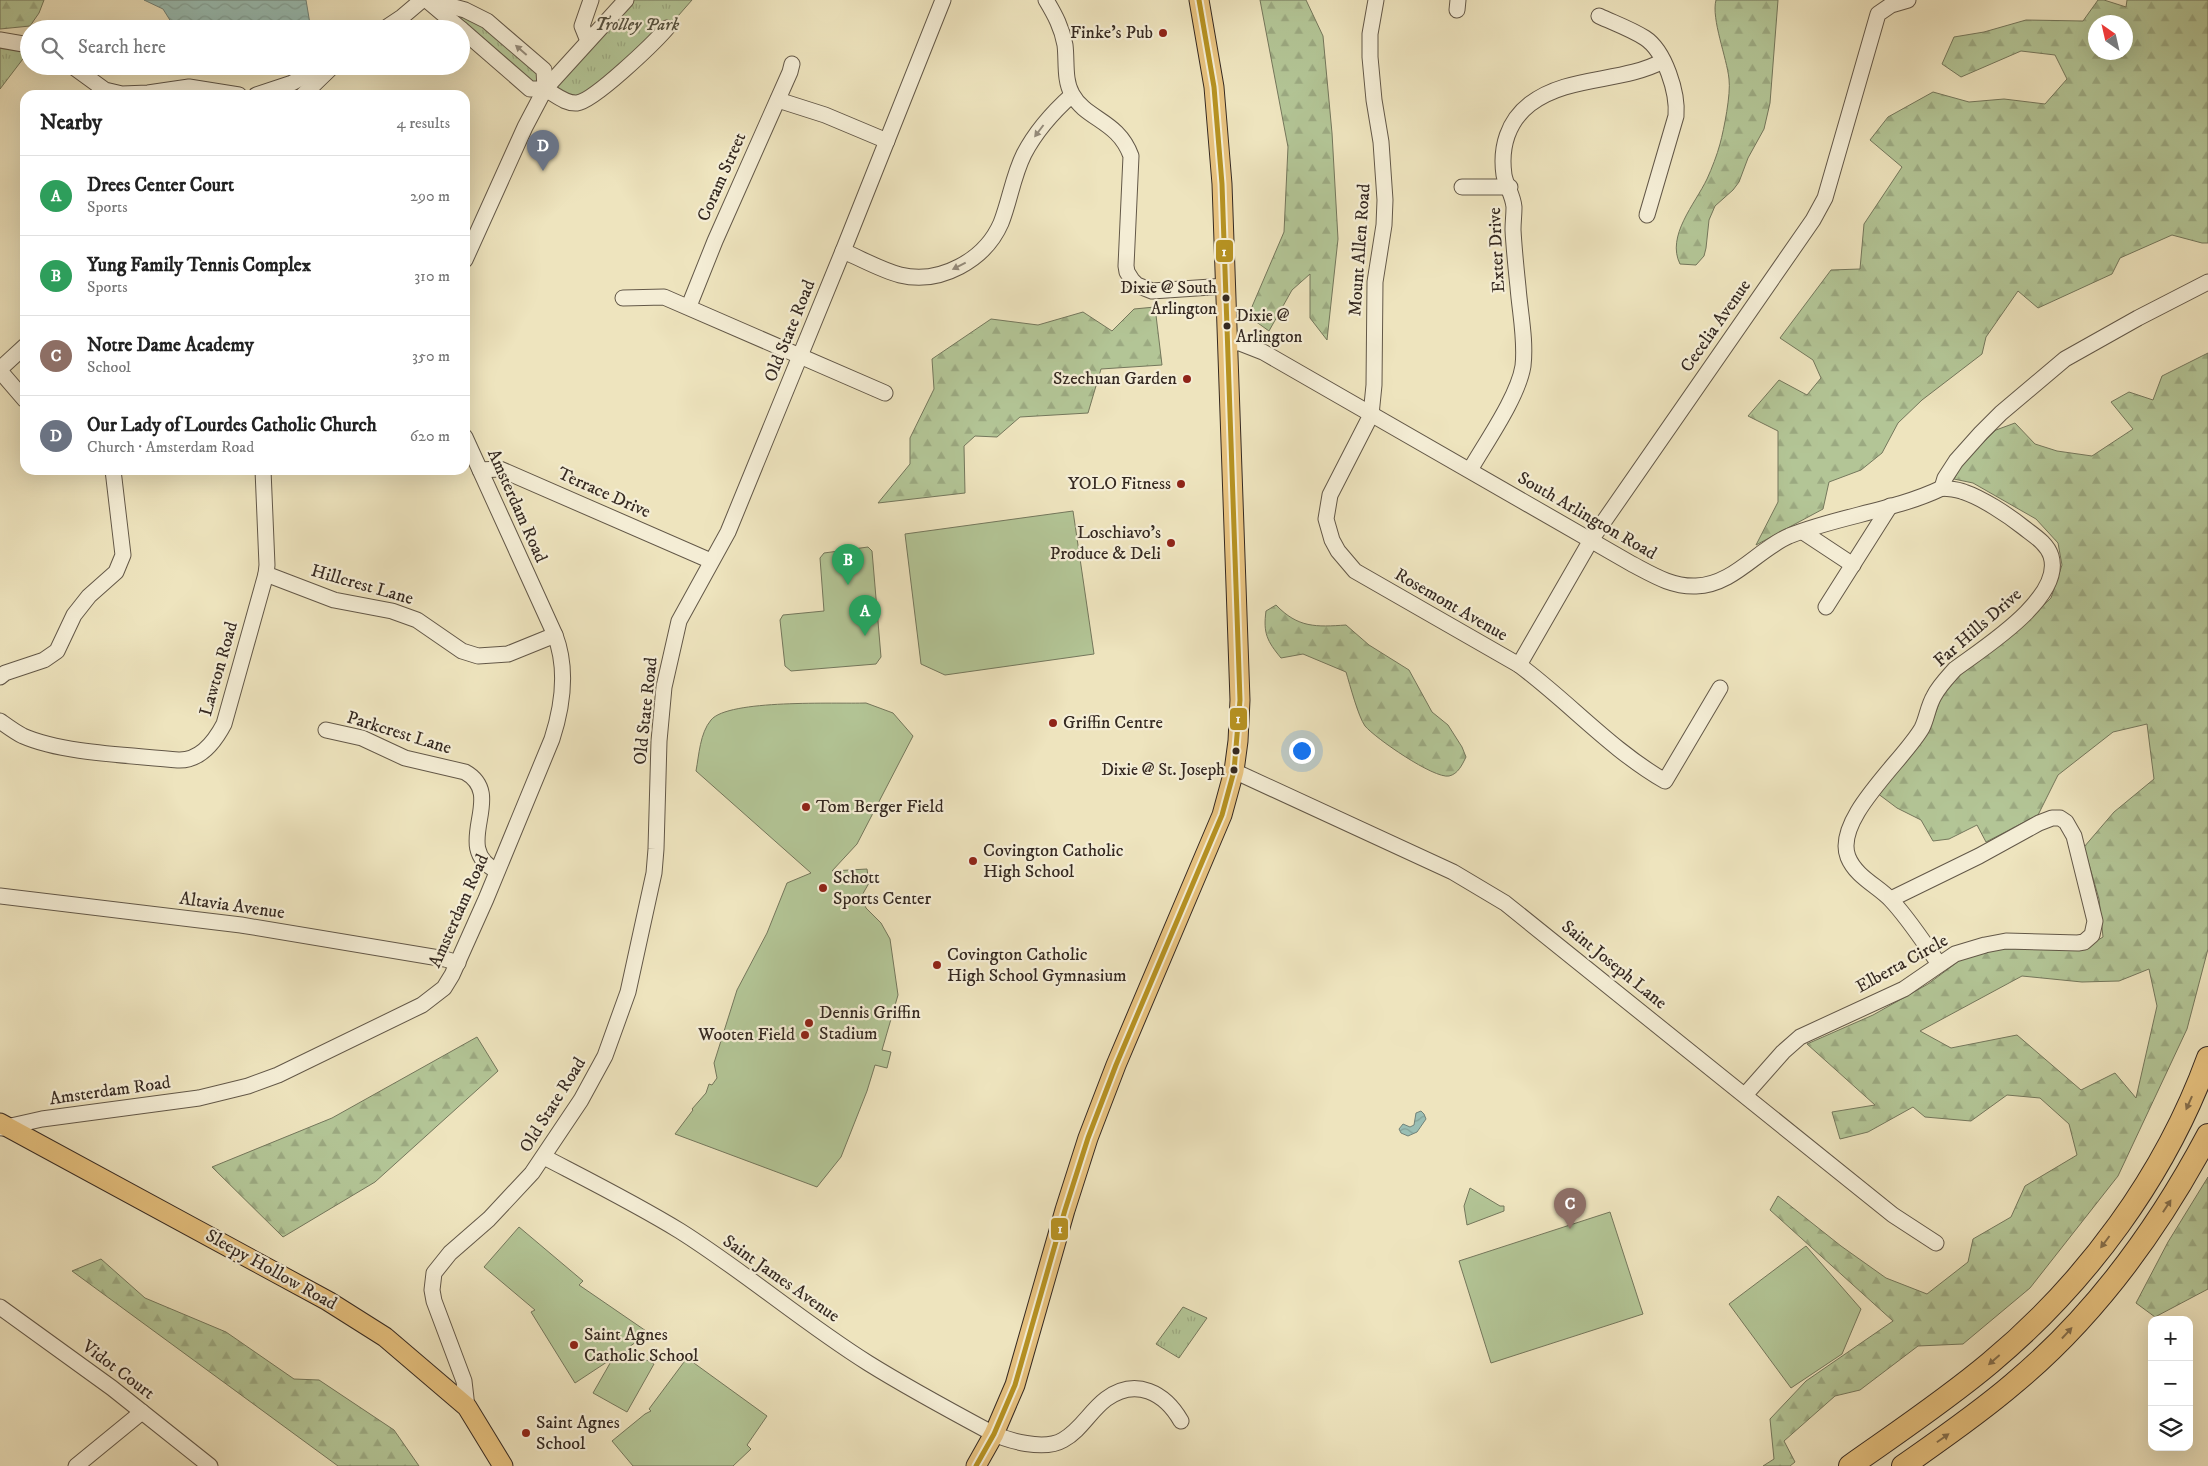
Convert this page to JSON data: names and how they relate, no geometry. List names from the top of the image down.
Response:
{
  "streets": {
    "main road": ["Sleepy Hollow Road"],
    "street": [
      "Coram Street",
      "Mount Allen Road",
      "Exter Drive",
      "Cecelia Avenue",
      "Old State Road",
      "Terrace Drive",
      "Amsterdam Road",
      "South Arlington Road",
      "Hillcrest Lane",
      "Rosemont Avenue",
      "Far Hills Drive",
      "Lawton Road",
      "Parkcrest Lane",
      "Altavia Avenue",
      "Elberta Circle",
      "Saint Joseph Lane",
      "Saint James Avenue",
      "Vidot Court"
    ]
  },
  "crossings": [
    ["Mount Allen Road", "South Arlington Road"],
    ["Mount Allen Road", "Rosemont Avenue"],
    ["Exter Drive", "South Arlington Road"],
    ["Cecelia Avenue", "South Arlington Road"],
    ["Cecelia Avenue", "Rosemont Avenue"],
    ["Old State Road", "Terrace Drive"],
    ["Old State Road", "Sleepy Hollow Road"],
    ["Old State Road", "Saint James Avenue"],
    ["Terrace Drive", "Amsterdam Road"],
    ["Amsterdam Road", "Hillcrest Lane"],
    ["Amsterdam Road", "Parkcrest Lane"],
    ["Amsterdam Road", "Altavia Avenue"],
    ["Amsterdam Road", "Sleepy Hollow Road"],
    ["South Arlington Road", "Rosemont Avenue"],
    ["South Arlington Road", "Far Hills Drive"],
    ["Hillcrest Lane", "Lawton Road"],
    ["Far Hills Drive", "Elberta Circle"],
    ["Elberta Circle", "Saint Joseph Lane"]
  ],
  "parks": ["Trolley Park"],
  "places": [
    "Finke's Pub",
    "Dixie @ South Arlington",
    "Dixie @ Arlington",
    "Szechuan Garden",
    "YOLO Fitness",
    "Loschiavo's Produce & Deli",
    "Griffin Centre",
    "Dixie @ St. Joseph",
    "Tom Berger Field",
    "Covington Catholic High School",
    "Schott Sports Center",
    "Covington Catholic High School Gymnasium",
    "Dennis Griffin Stadium",
    "Wooten Field",
    "Saint Agnes Catholic School",
    "Saint Agnes School"
  ],
  "lines": ["transit line 1"],
  "north": "top left",
  "page": {
    "search": "Search here",
    "heading": ["Nearby", "4 results"],
    "pins": [
      "D",
      "B",
      "A",
      "C"
    ],
    "list": [
      {
        "mark": "A",
        "name": "Drees Center Court",
        "note": "Sports",
        "value": "290 m"
      },
      {
        "mark": "B",
        "name": "Yung Family Tennis Complex",
        "note": "Sports",
        "value": "310 m"
      },
      {
        "mark": "C",
        "name": "Notre Dame Academy",
        "note": "School",
        "value": "350 m"
      },
      {
        "mark": "D",
        "name": "Our Lady of Lourdes Catholic Church",
        "note": "Church · Amsterdam Road",
        "value": "620 m"
      }
    ],
    "map_buttons": ["+", "−"]
  }
}
